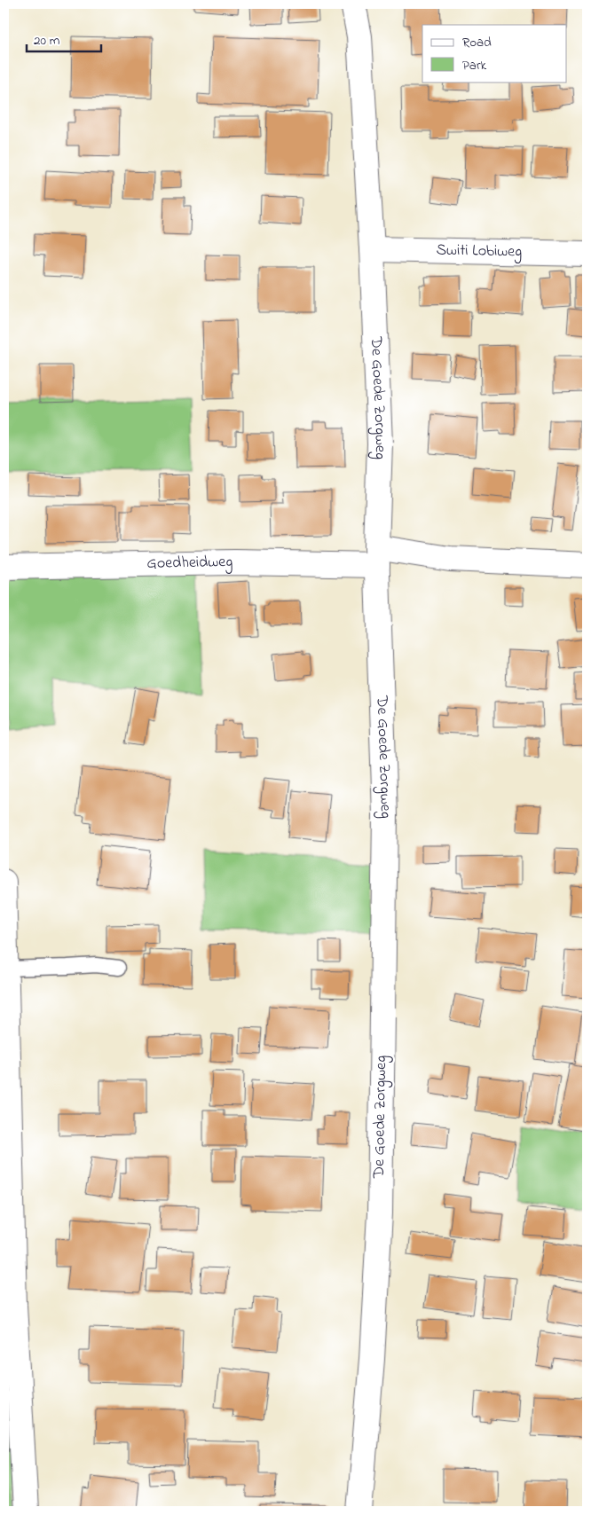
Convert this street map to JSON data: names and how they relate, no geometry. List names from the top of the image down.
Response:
{
  "streets": {
    "street": ["Switi Lobiweg", "De Goede Zorgweg", "Goedheidweg"]
  },
  "crossings": [
    ["Switi Lobiweg", "De Goede Zorgweg"],
    ["De Goede Zorgweg", "Goedheidweg"]
  ],
  "legend": ["Road", "Park"],
  "scale_bar": "20 m"
}
